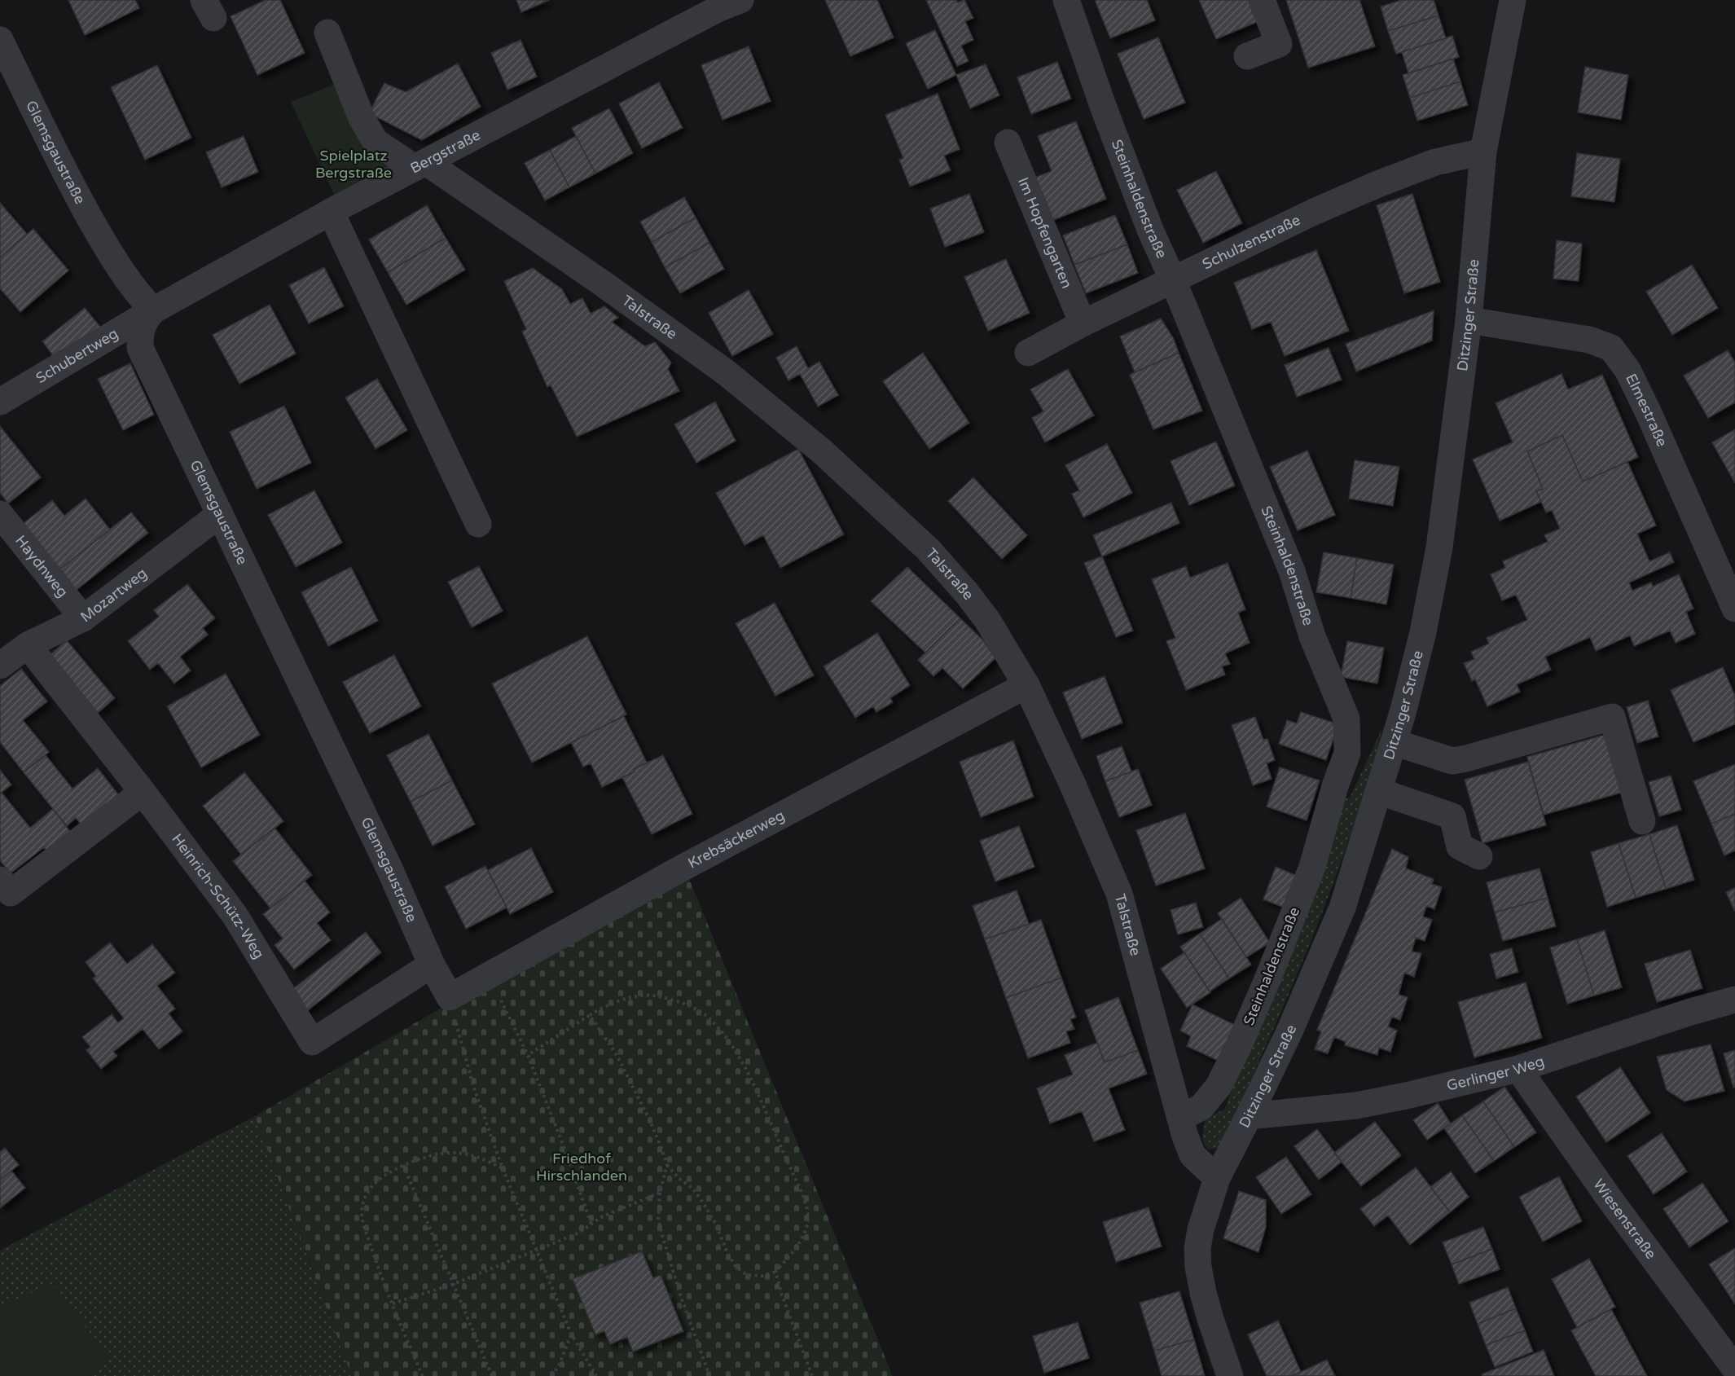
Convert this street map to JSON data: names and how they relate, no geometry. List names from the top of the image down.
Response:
{
  "streets": {
    "street": [
      "Bergstraße",
      "Glemsgaustraße",
      "Steinhaldenstraße",
      "Im Hopfengarten",
      "Schulzenstraße",
      "Ditzinger Straße",
      "Talstraße",
      "Schubertweg",
      "Elmestraße",
      "Haydnweg",
      "Mozartweg",
      "Krebsäckerweg",
      "Heinrich-Schütz-Weg",
      "Gerlinger Weg",
      "Wiesenstraße"
    ]
  },
  "crossings": [
    ["Bergstraße", "Glemsgaustraße"],
    ["Bergstraße", "Talstraße"],
    ["Bergstraße", "Schubertweg"],
    ["Glemsgaustraße", "Schubertweg"],
    ["Glemsgaustraße", "Mozartweg"],
    ["Glemsgaustraße", "Krebsäckerweg"],
    ["Glemsgaustraße", "Heinrich-Schütz-Weg"],
    ["Steinhaldenstraße", "Schulzenstraße"],
    ["Steinhaldenstraße", "Talstraße"],
    ["Im Hopfengarten", "Schulzenstraße"],
    ["Schulzenstraße", "Ditzinger Straße"],
    ["Ditzinger Straße", "Talstraße"],
    ["Ditzinger Straße", "Elmestraße"],
    ["Ditzinger Straße", "Gerlinger Weg"],
    ["Talstraße", "Krebsäckerweg"],
    ["Haydnweg", "Mozartweg"],
    ["Mozartweg", "Heinrich-Schütz-Weg"],
    ["Gerlinger Weg", "Wiesenstraße"]
  ],
  "parks": ["Spielplatz Bergstraße", "Friedhof Hirschlanden"]
}
